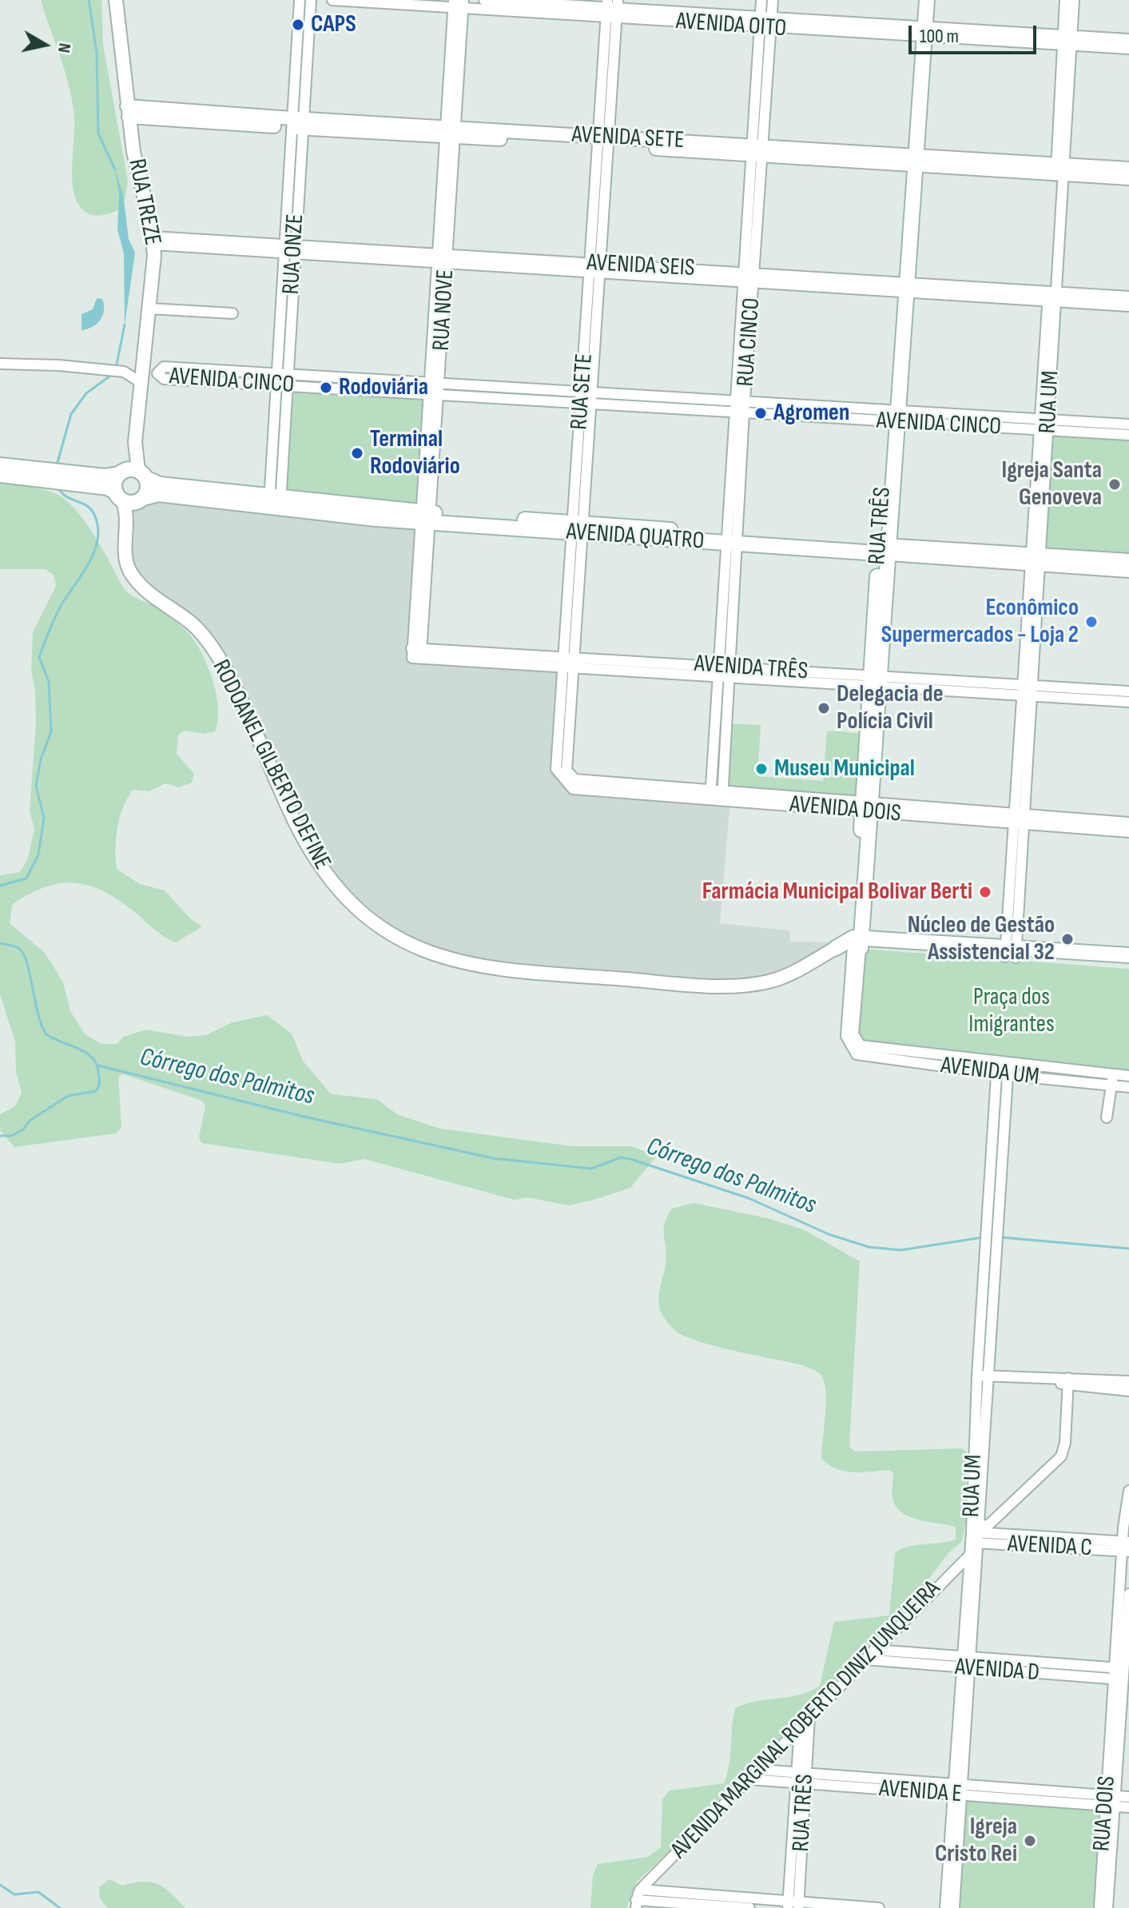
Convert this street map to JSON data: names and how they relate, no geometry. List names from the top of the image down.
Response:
{
  "streets": {
    "main road": ["RUA TRÊS", "AVENIDA QUATRO", "RODOANEL GILBERTO DEFINE"],
    "street": [
      "AVENIDA OITO",
      "AVENIDA SETE",
      "RUA TREZE",
      "RUA ONZE",
      "AVENIDA SEIS",
      "RUA NOVE",
      "RUA CINCO",
      "AVENIDA CINCO",
      "RUA SETE",
      "RUA UM",
      "AVENIDA TRÊS",
      "AVENIDA DOIS",
      "AVENIDA UM",
      "AVENIDA C",
      "AVENIDA D",
      "AVENIDA MARGINAL ROBERTO DINIZ JUNQUEIRA",
      "AVENIDA E",
      "RUA DOIS"
    ]
  },
  "crossings": [
    ["AVENIDA OITO", "RUA NOVE"],
    ["AVENIDA OITO", "RUA CINCO"],
    ["AVENIDA OITO", "RUA SETE"],
    ["AVENIDA OITO", "RUA UM"],
    ["AVENIDA OITO", "RUA TRÊS"],
    ["AVENIDA SETE", "RUA TREZE"],
    ["AVENIDA SETE", "RUA ONZE"],
    ["AVENIDA SETE", "RUA NOVE"],
    ["AVENIDA SETE", "RUA CINCO"],
    ["AVENIDA SETE", "RUA SETE"],
    ["AVENIDA SETE", "RUA UM"],
    ["AVENIDA SETE", "RUA TRÊS"],
    ["RUA TREZE", "AVENIDA SEIS"],
    ["RUA TREZE", "AVENIDA QUATRO"],
    ["RUA ONZE", "AVENIDA SEIS"],
    ["RUA ONZE", "AVENIDA CINCO"],
    ["RUA ONZE", "AVENIDA QUATRO"],
    ["AVENIDA SEIS", "RUA NOVE"],
    ["AVENIDA SEIS", "RUA CINCO"],
    ["AVENIDA SEIS", "RUA SETE"],
    ["AVENIDA SEIS", "RUA UM"],
    ["AVENIDA SEIS", "RUA TRÊS"],
    ["RUA NOVE", "AVENIDA CINCO"],
    ["RUA NOVE", "AVENIDA QUATRO"],
    ["RUA NOVE", "AVENIDA TRÊS"],
    ["RUA CINCO", "AVENIDA CINCO"],
    ["RUA CINCO", "AVENIDA QUATRO"],
    ["RUA CINCO", "AVENIDA TRÊS"],
    ["RUA CINCO", "AVENIDA DOIS"],
    ["AVENIDA CINCO", "RUA SETE"],
    ["AVENIDA CINCO", "RUA UM"],
    ["AVENIDA CINCO", "RUA TRÊS"],
    ["RUA SETE", "AVENIDA QUATRO"],
    ["RUA SETE", "AVENIDA TRÊS"],
    ["RUA SETE", "AVENIDA DOIS"],
    ["RUA UM", "AVENIDA QUATRO"],
    ["RUA UM", "AVENIDA TRÊS"],
    ["RUA UM", "RODOANEL GILBERTO DEFINE"],
    ["RUA UM", "AVENIDA DOIS"],
    ["RUA UM", "AVENIDA UM"],
    ["RUA UM", "AVENIDA C"],
    ["RUA UM", "AVENIDA D"],
    ["RUA UM", "AVENIDA MARGINAL ROBERTO DINIZ JUNQUEIRA"],
    ["RUA UM", "AVENIDA E"],
    ["RUA TRÊS", "AVENIDA QUATRO"],
    ["RUA TRÊS", "AVENIDA TRÊS"],
    ["RUA TRÊS", "RODOANEL GILBERTO DEFINE"],
    ["RUA TRÊS", "AVENIDA DOIS"],
    ["RUA TRÊS", "AVENIDA UM"],
    ["RUA TRÊS", "AVENIDA MARGINAL ROBERTO DINIZ JUNQUEIRA"],
    ["RUA TRÊS", "AVENIDA E"],
    ["AVENIDA QUATRO", "RODOANEL GILBERTO DEFINE"],
    ["AVENIDA C", "AVENIDA MARGINAL ROBERTO DINIZ JUNQUEIRA"],
    ["AVENIDA C", "RUA DOIS"],
    ["AVENIDA D", "AVENIDA MARGINAL ROBERTO DINIZ JUNQUEIRA"],
    ["AVENIDA D", "RUA DOIS"],
    ["AVENIDA MARGINAL ROBERTO DINIZ JUNQUEIRA", "AVENIDA E"],
    ["AVENIDA E", "RUA DOIS"]
  ],
  "water": ["Córrego dos Palmitos"],
  "parks": ["Praça dos Imigrantes"],
  "places": [
    "CAPS",
    "Rodoviária",
    "Agromen",
    "Terminal Rodoviário",
    "Igreja Santa Genoveva",
    "Econômico Supermercados - Loja 2",
    "Delegacia de Polícia Civil",
    "Museu Municipal",
    "Farmácia Municipal Bolivar Berti",
    "Núcleo de Gestão Assistencial 32",
    "Igreja Cristo Rei"
  ],
  "scale_bar": "100 m",
  "north": "right"
}
